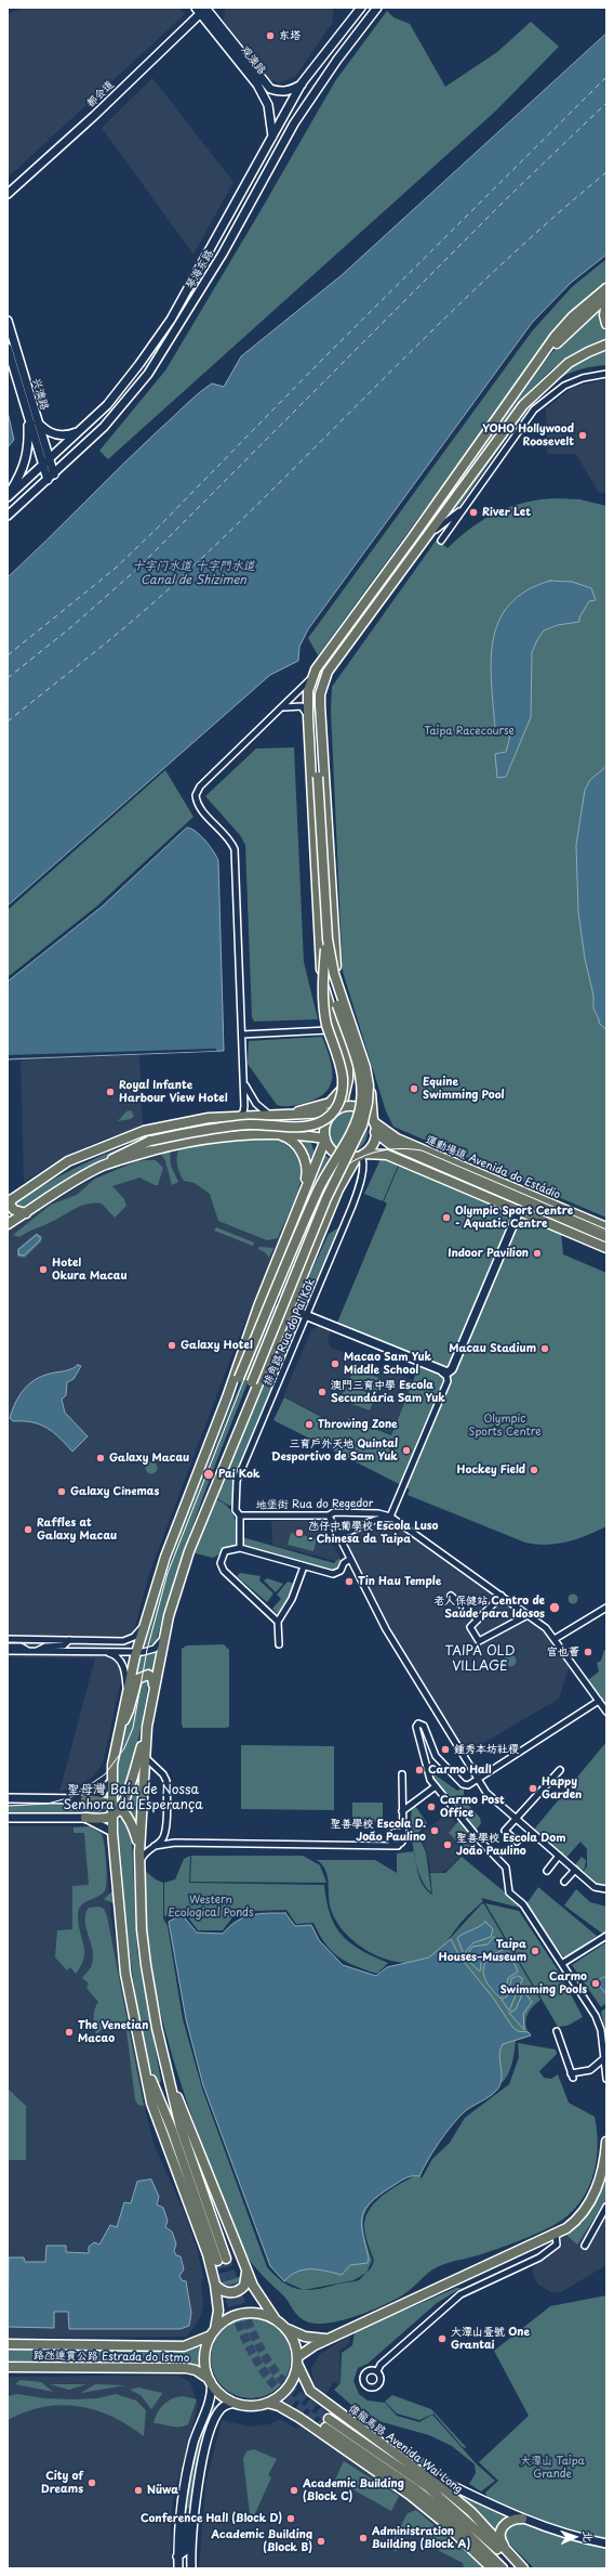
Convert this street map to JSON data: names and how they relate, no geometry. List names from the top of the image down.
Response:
{
  "streets": {
    "main road": [
      "观澳路",
      "都会道",
      "琴海东路",
      "兴澳路",
      "運動場道 Avenida do Estádio",
      "路氹連貫公路 Estrada do Istmo",
      "偉龍馬路 Avenida Wai Long"
    ],
    "street": ["排角路 Rua do Pai Kok", "地堡街 Rua do Regedor"]
  },
  "crossings": [
    ["观澳路", "都会道"],
    ["观澳路", "琴海东路"],
    ["琴海东路", "兴澳路"],
    ["運動場道 Avenida do Estádio", "排角路 Rua do Pai Kok"],
    ["排角路 Rua do Pai Kok", "地堡街 Rua do Regedor"],
    ["路氹連貫公路 Estrada do Istmo", "偉龍馬路 Avenida Wai Long"]
  ],
  "districts": ["TAIPA OLD VILLAGE", "聖母灣 Baía de Nossa Senhora da Esperança"],
  "water": ["十字门水道 十字門水道 Canal de Shizimen"],
  "parks": [
    "Taipa Racecourse",
    "Olympic Sports Centre",
    "Western Ecological Ponds",
    "大潭山 Taipa Grande"
  ],
  "places": [
    "东塔",
    "YOHO Hollywood Roosevelt",
    "River Let",
    "Equine Swimming Pool",
    "Royal Infante Harbour View Hotel",
    "Olympic Sport Centre - Aquatic Centre",
    "Indoor Pavilion",
    "Hotel Okura Macau",
    "Galaxy Hotel",
    "Macau Stadium",
    "Macao Sam Yuk Middle School",
    "澳門三育中學 Escola Secundária Sam Yuk",
    "Throwing Zone",
    "三育戶外天地 Quintal Desportivo de Sam Yuk",
    "Galaxy Macau",
    "Hockey Field",
    "Pai Kok",
    "Galaxy Cinemas",
    "Raffles at Galaxy Macau",
    "氹仔中葡學校 Escola Luso - Chinesa da Taipa",
    "Tin Hau Temple",
    "老人保健站 Centro de Saúde para Idosos",
    "官也薈",
    "鍾秀本坊社稷",
    "Carmo Hall",
    "Happy Garden",
    "Carmo Post Office",
    "聖善學校 Escola D. João Paulino",
    "聖善學校 Escola Dom João Paulino",
    "Taipa Houses–Museum",
    "Carmo Swimming Pools",
    "The Venetian Macao",
    "大潭山壹號 One Grantai",
    "City of Dreams",
    "Nüwa",
    "Academic Building (Block C)",
    "Conference Hall (Block D)",
    "Administration Building (Block A)",
    "Academic Building (Block B)"
  ],
  "north": "right"
}
